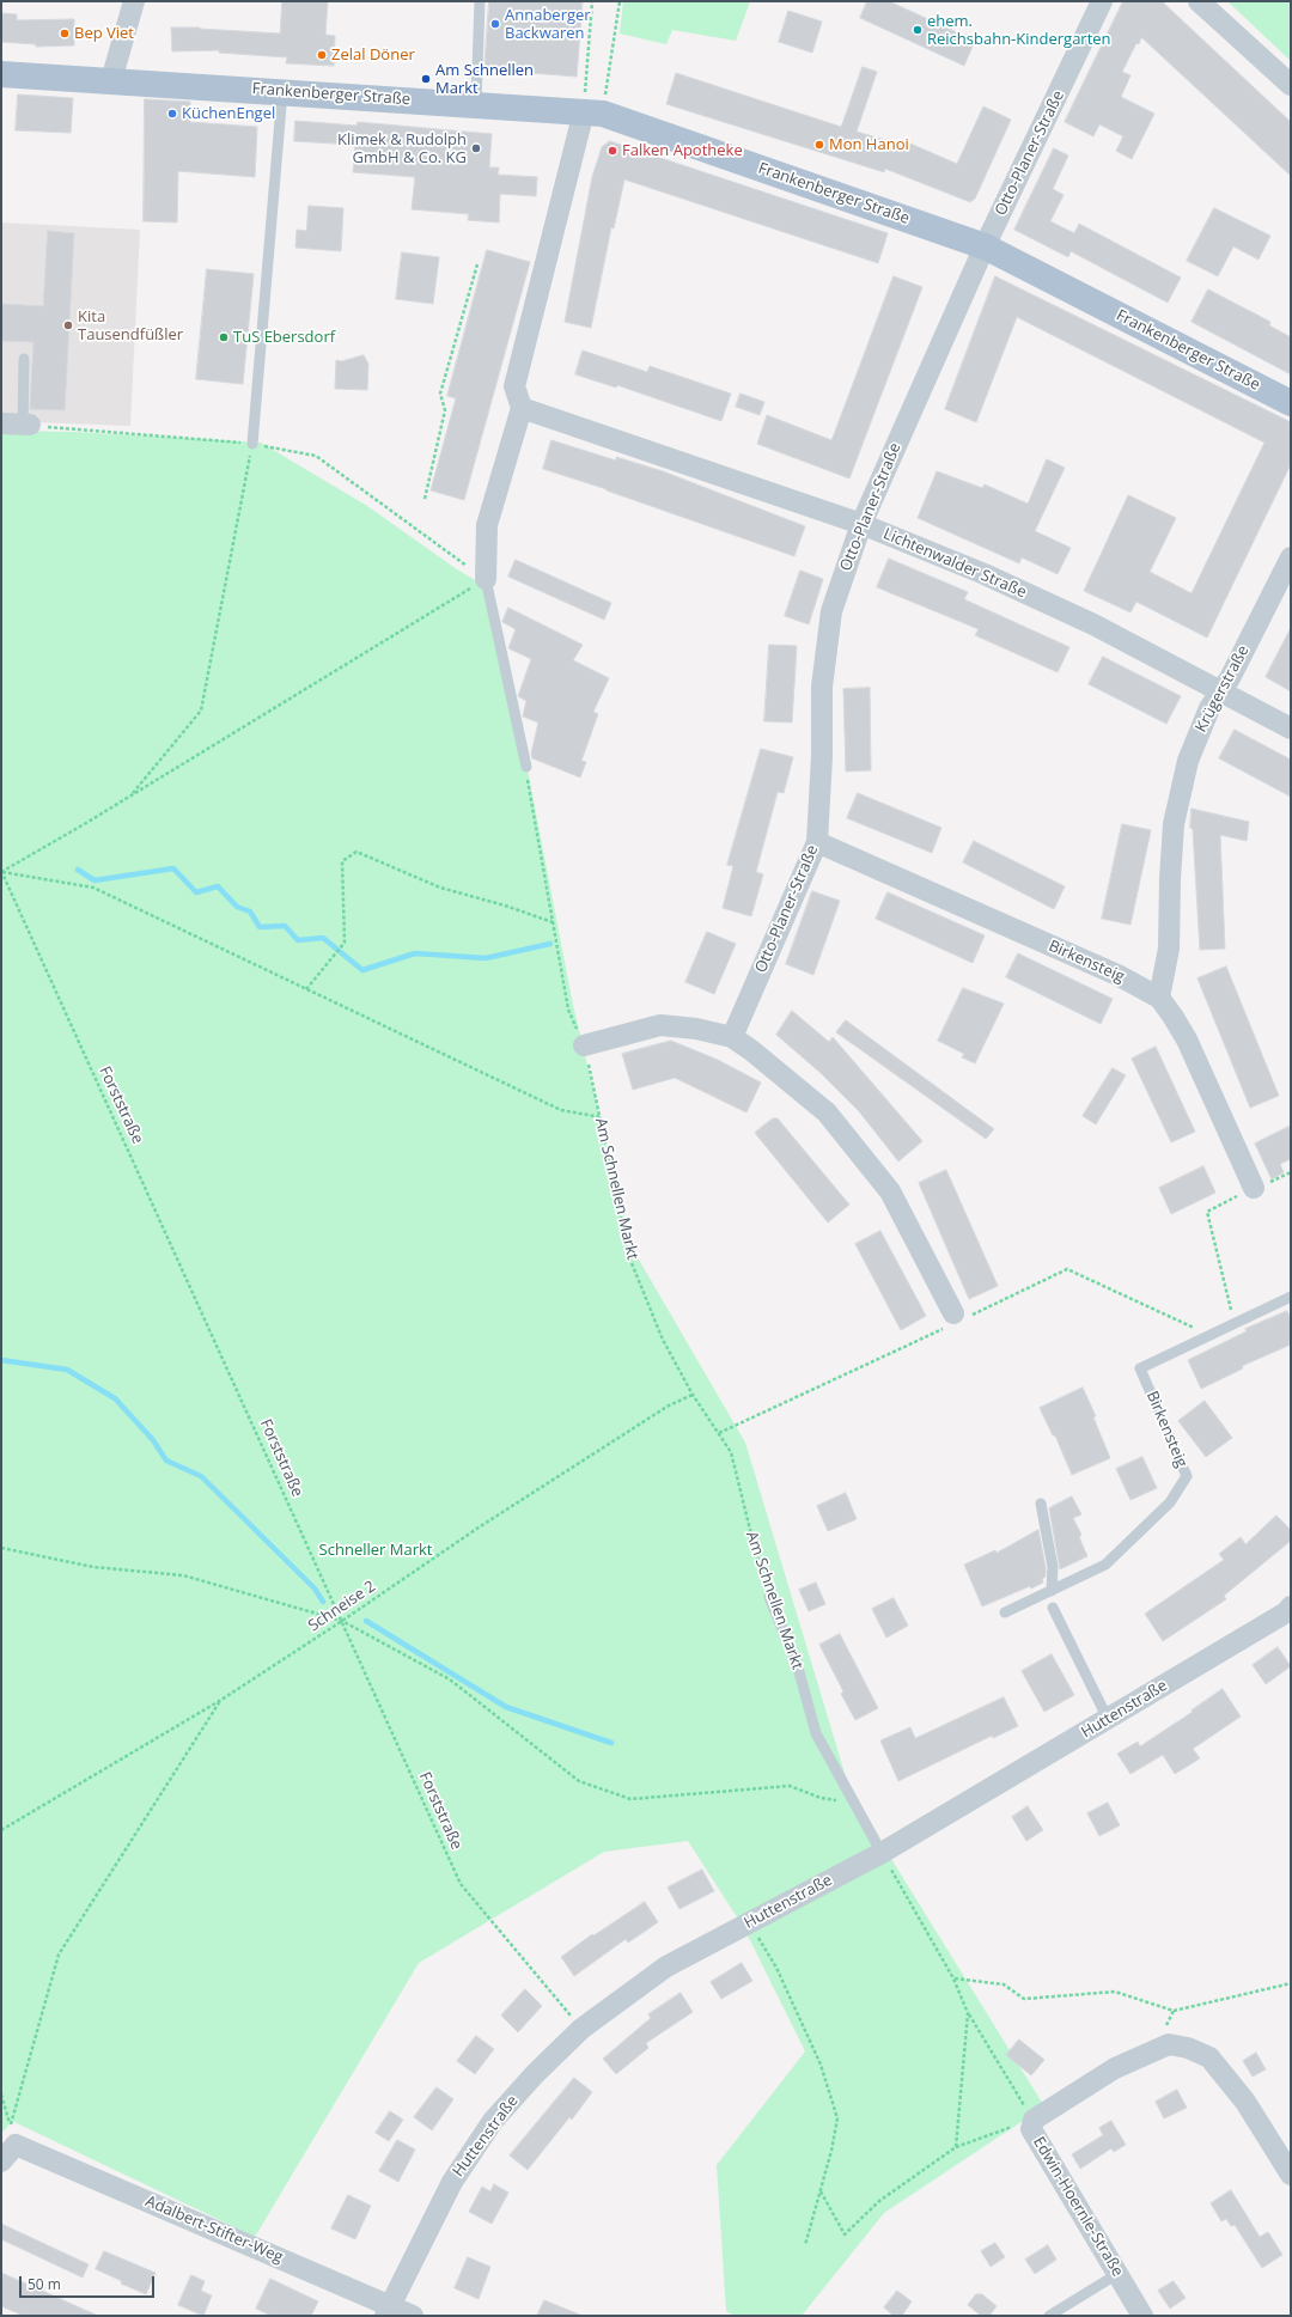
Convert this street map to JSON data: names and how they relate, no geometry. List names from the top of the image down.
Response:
{
  "streets": {
    "main road": ["Frankenberger Straße"],
    "street": [
      "Otto-Planer-Straße",
      "Lichtenwalder Straße",
      "Krügerstraße",
      "Birkensteig",
      "Huttenstraße",
      "Edwin-Hoernle-Straße",
      "Adalbert-Stifter-Weg"
    ],
    "lane": ["Am Schnellen Markt"],
    "path": ["Forststraße", "Schneise 2"]
  },
  "crossings": [
    ["Frankenberger Straße", "Otto-Planer-Straße"],
    ["Otto-Planer-Straße", "Lichtenwalder Straße"],
    ["Otto-Planer-Straße", "Birkensteig"],
    ["Lichtenwalder Straße", "Krügerstraße"],
    ["Krügerstraße", "Birkensteig"],
    ["Forststraße", "Schneise 2"],
    ["Forststraße", "Huttenstraße"],
    ["Am Schnellen Markt", "Schneise 2"],
    ["Am Schnellen Markt", "Huttenstraße"],
    ["Huttenstraße", "Adalbert-Stifter-Weg"]
  ],
  "parks": ["Schneller Markt"],
  "places": [
    "Annaberger Backwaren",
    "ehem. Reichsbahn-Kindergarten",
    "Bep Viet",
    "Zelal Döner",
    "Am Schnellen Markt",
    "KüchenEngel",
    "Mon Hanoi",
    "Klimek & Rudolph GmbH & Co. KG",
    "Falken Apotheke",
    "Kita Tausendfüßler",
    "TuS Ebersdorf"
  ],
  "scale_bar": "50 m"
}
